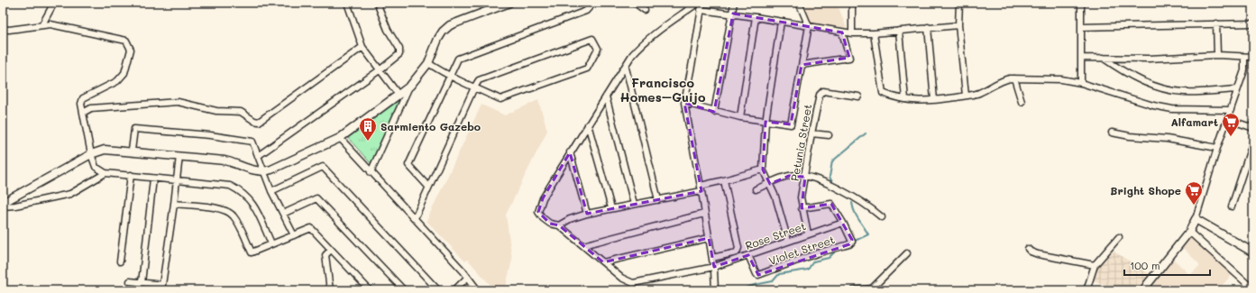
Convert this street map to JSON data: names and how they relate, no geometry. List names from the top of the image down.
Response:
{
  "streets": {
    "street": ["Petunia Street", "Rose Street", "Violet Street"]
  },
  "crossings": [
    ["Petunia Street", "Rose Street"],
    ["Rose Street", "Violet Street"]
  ],
  "districts": ["Francisco Homes–Guijo"],
  "places": {
    "supermarket": ["Alfamart", "Bright Shope"],
    "building": ["Sarmiento Gazebo"]
  },
  "scale_bar": "100 m"
}
